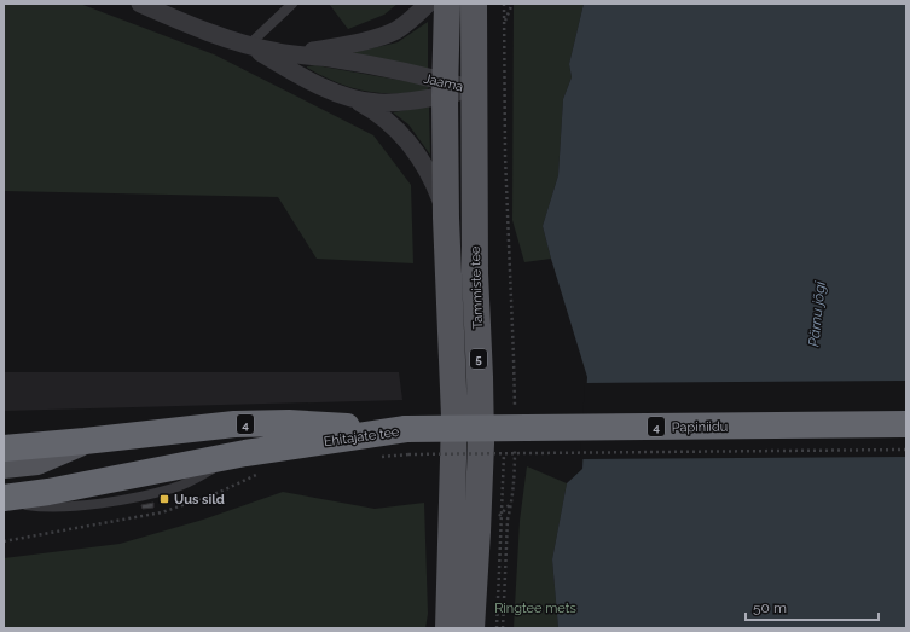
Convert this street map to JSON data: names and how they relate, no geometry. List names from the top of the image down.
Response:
{
  "streets": {
    "highway": ["4", "Papiniidu", "Ehitajate tee"],
    "main road": ["Tammiste tee", "5"],
    "street": ["Jaama"]
  },
  "crossings": [
    ["Jaama", "Tammiste tee"],
    ["Papiniidu", "Ehitajate tee"]
  ],
  "water": ["Pärnu jõgi"],
  "parks": ["Ringtee mets"],
  "places": {
    "transit": ["Uus sild"]
  },
  "scale_bar": "50 m"
}
